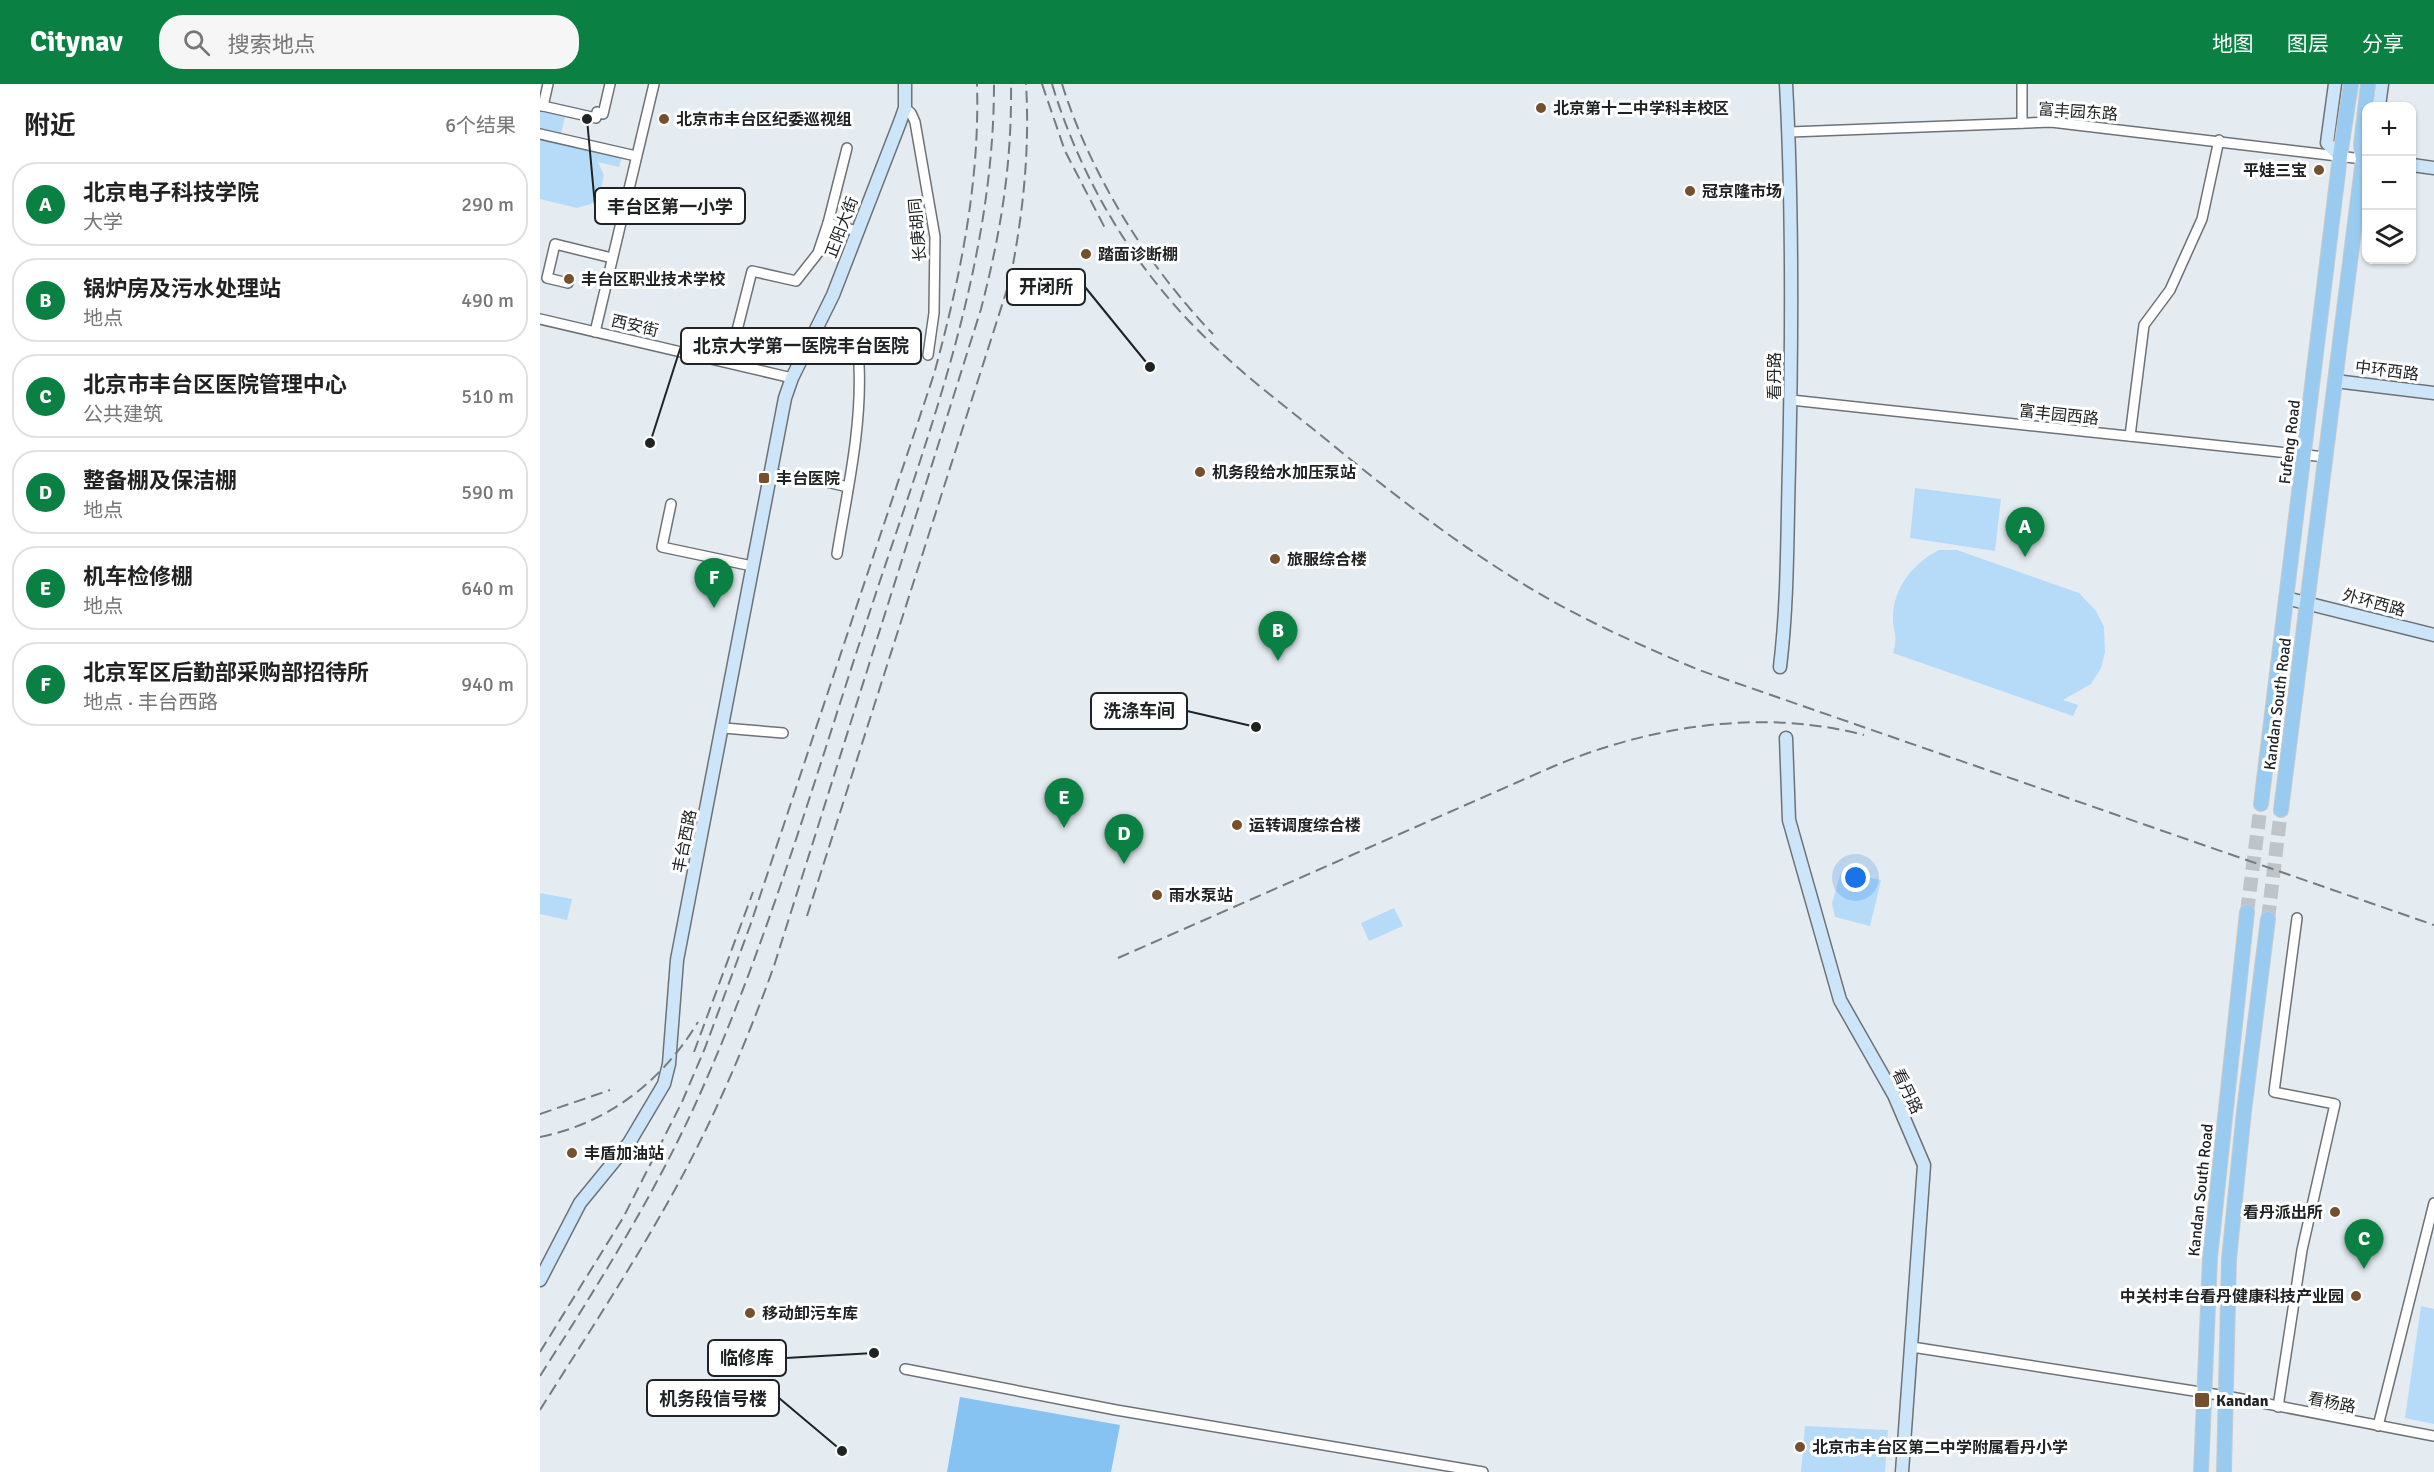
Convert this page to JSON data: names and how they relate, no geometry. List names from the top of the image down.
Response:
{
  "streets": {
    "main road": ["Fufeng Road", "Kandan South Road"],
    "street": [
      "富丰园东路",
      "正阳大街",
      "长庚胡同",
      "西安街",
      "中环西路",
      "看丹路",
      "富丰园西路",
      "外环西路",
      "丰台西路",
      "看杨路"
    ]
  },
  "crossings": [
    ["富丰园东路", "看丹路"],
    ["富丰园东路", "Fufeng Road"],
    ["正阳大街", "长庚胡同"],
    ["正阳大街", "西安街"],
    ["正阳大街", "丰台西路"],
    ["西安街", "丰台西路"],
    ["看丹路", "富丰园西路"],
    ["看丹路", "看杨路"],
    ["富丰园西路", "Fufeng Road"],
    ["Fufeng Road", "外环西路"],
    ["外环西路", "Kandan South Road"],
    ["Kandan South Road", "看杨路"]
  ],
  "places": {
    "other": [
      "北京第十二中学科丰校区",
      "丰台区第一小学",
      "北京市丰台区纪委巡视组",
      "平娃三宝",
      "冠京隆市场",
      "踏面诊断棚",
      "丰台区职业技术学校",
      "开闭所",
      "北京大学第一医院丰台医院",
      "机务段给水加压泵站",
      "旅服综合楼",
      "洗涤车间",
      "运转调度综合楼",
      "雨水泵站",
      "丰盾加油站",
      "看丹派出所",
      "中关村丰台看丹健康科技产业园",
      "移动卸污车库",
      "临修库",
      "北京市丰台区第二中学附属看丹小学",
      "机务段信号楼"
    ],
    "transit": ["丰台医院", "Kandan"]
  },
  "page": {
    "header": "Citynav",
    "search": "搜索地点",
    "nav": ["地图", "图层", "分享"],
    "heading": ["附近", "6个结果"],
    "map_buttons": ["+", "−"],
    "list": [
      {
        "mark": "A",
        "name": "北京电子科技学院",
        "note": "大学",
        "value": "290 m"
      },
      {
        "mark": "B",
        "name": "锅炉房及污水处理站",
        "note": "地点",
        "value": "490 m"
      },
      {
        "mark": "C",
        "name": "北京市丰台区医院管理中心",
        "note": "公共建筑",
        "value": "510 m"
      },
      {
        "mark": "D",
        "name": "整备棚及保洁棚",
        "note": "地点",
        "value": "590 m"
      },
      {
        "mark": "E",
        "name": "机车检修棚",
        "note": "地点",
        "value": "640 m"
      },
      {
        "mark": "F",
        "name": "北京军区后勤部采购部招待所",
        "note": "地点 · 丰台西路",
        "value": "940 m"
      }
    ],
    "pins": [
      "A",
      "F",
      "B",
      "E",
      "D",
      "C"
    ]
  }
}
